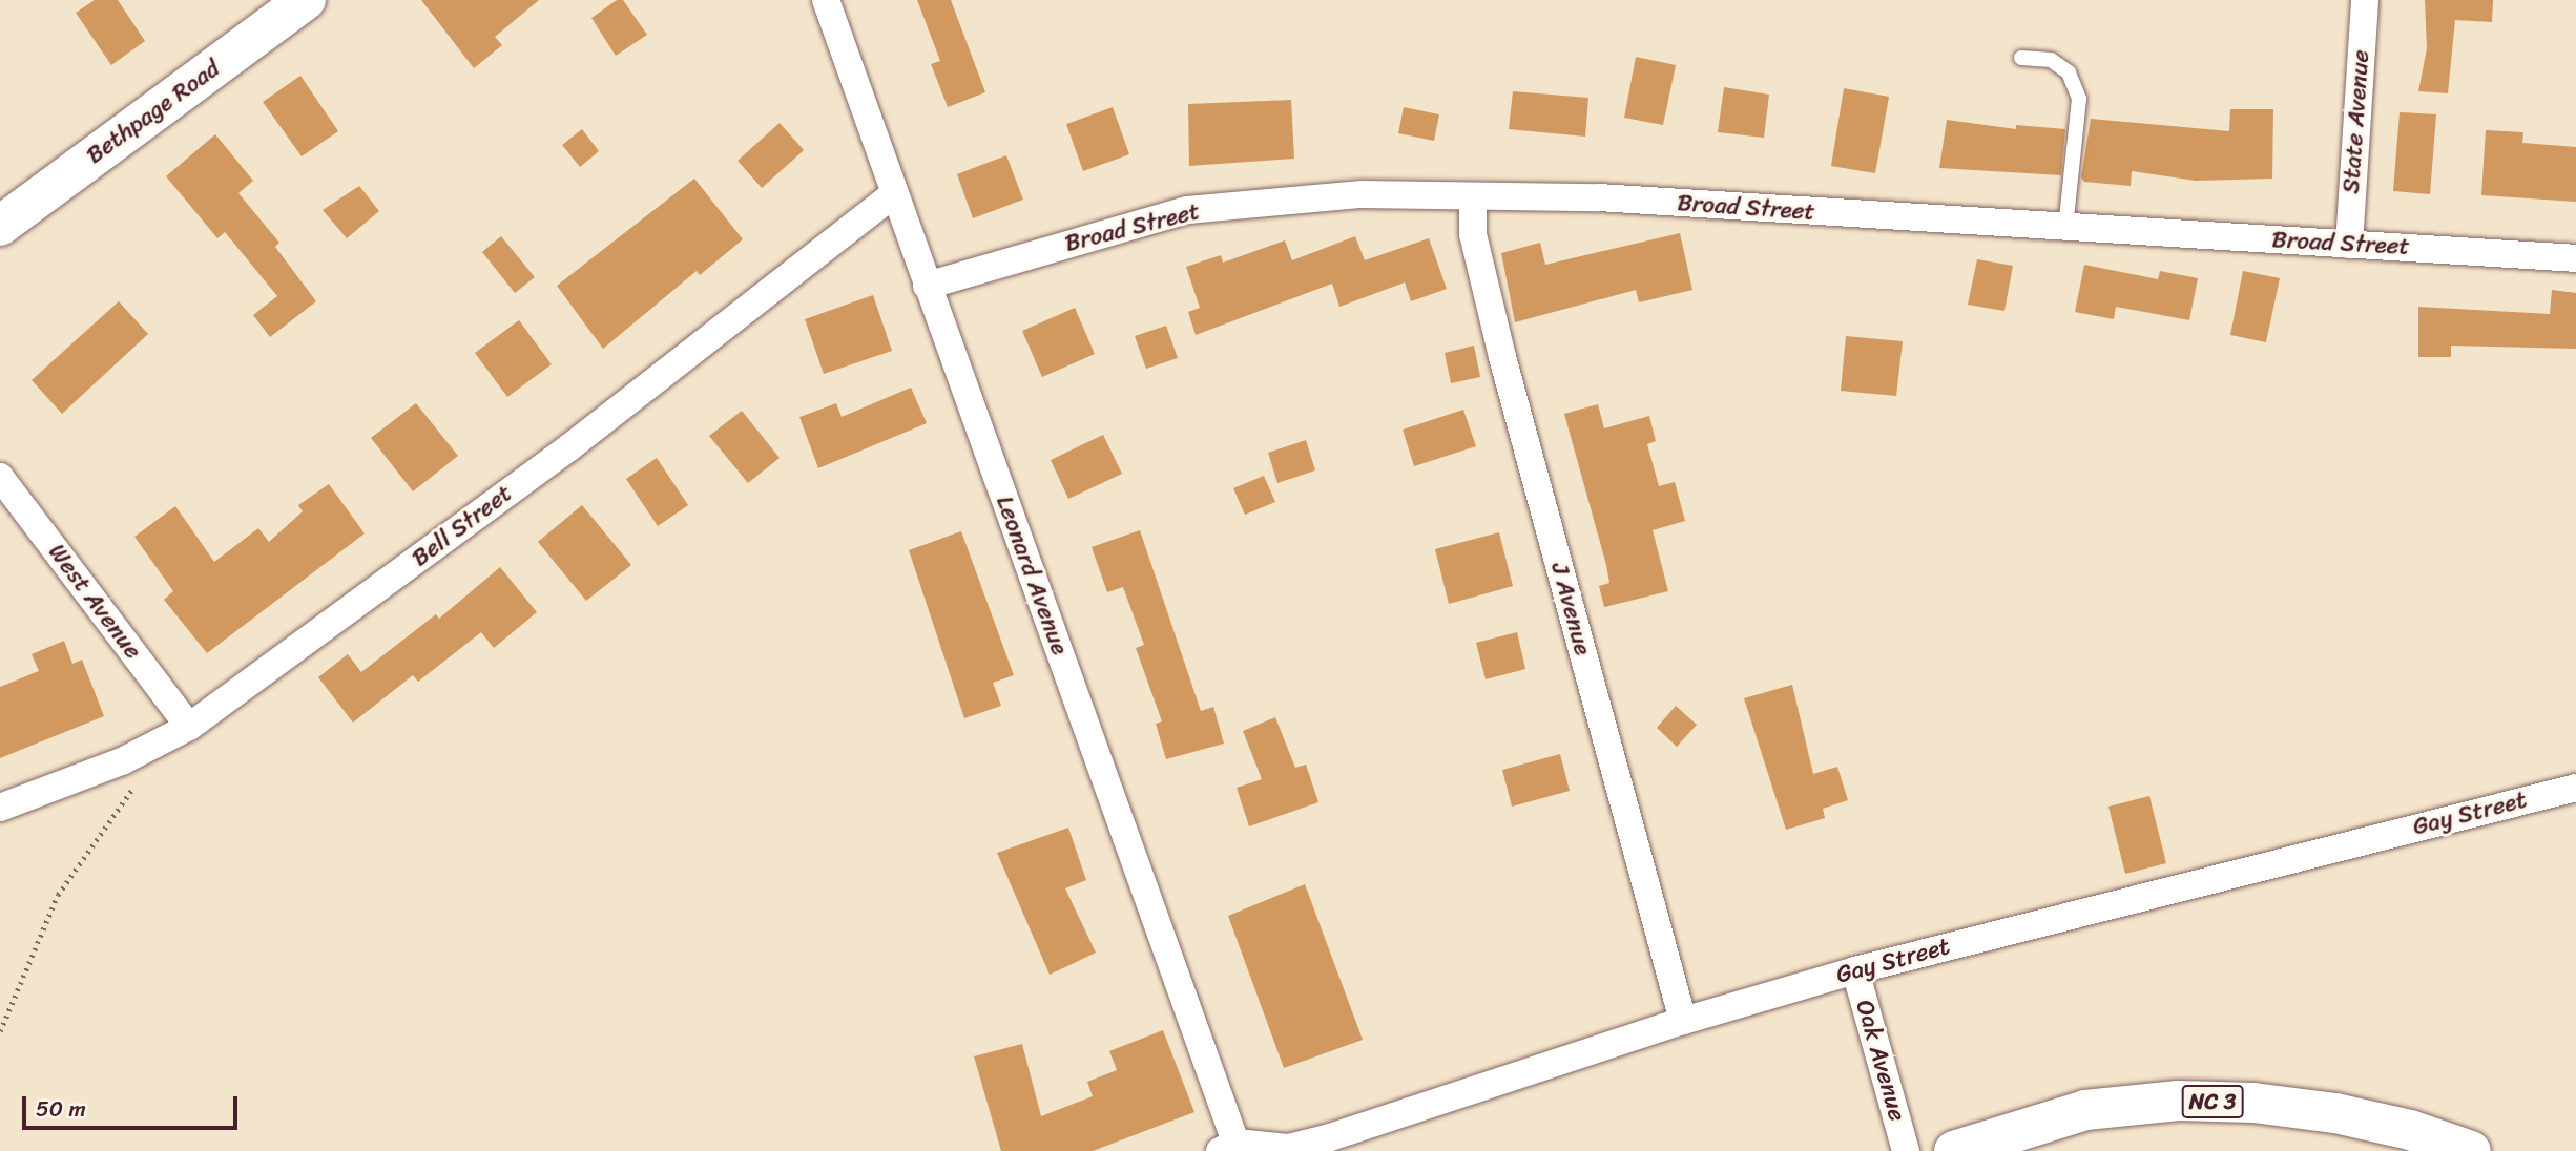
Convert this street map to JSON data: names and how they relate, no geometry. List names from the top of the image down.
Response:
{
  "streets": {
    "main road": ["Bethpage Road", "NC 3"],
    "street": [
      "State Avenue",
      "Broad Street",
      "Bell Street",
      "Leonard Avenue",
      "West Avenue",
      "J Avenue",
      "Gay Street",
      "Oak Avenue"
    ]
  },
  "crossings": [
    ["State Avenue", "Broad Street"],
    ["Broad Street", "Leonard Avenue"],
    ["Broad Street", "J Avenue"],
    ["Bell Street", "Leonard Avenue"],
    ["Bell Street", "West Avenue"],
    ["Leonard Avenue", "Gay Street"],
    ["J Avenue", "Gay Street"],
    ["Gay Street", "Oak Avenue"]
  ],
  "scale_bar": "50 m"
}
